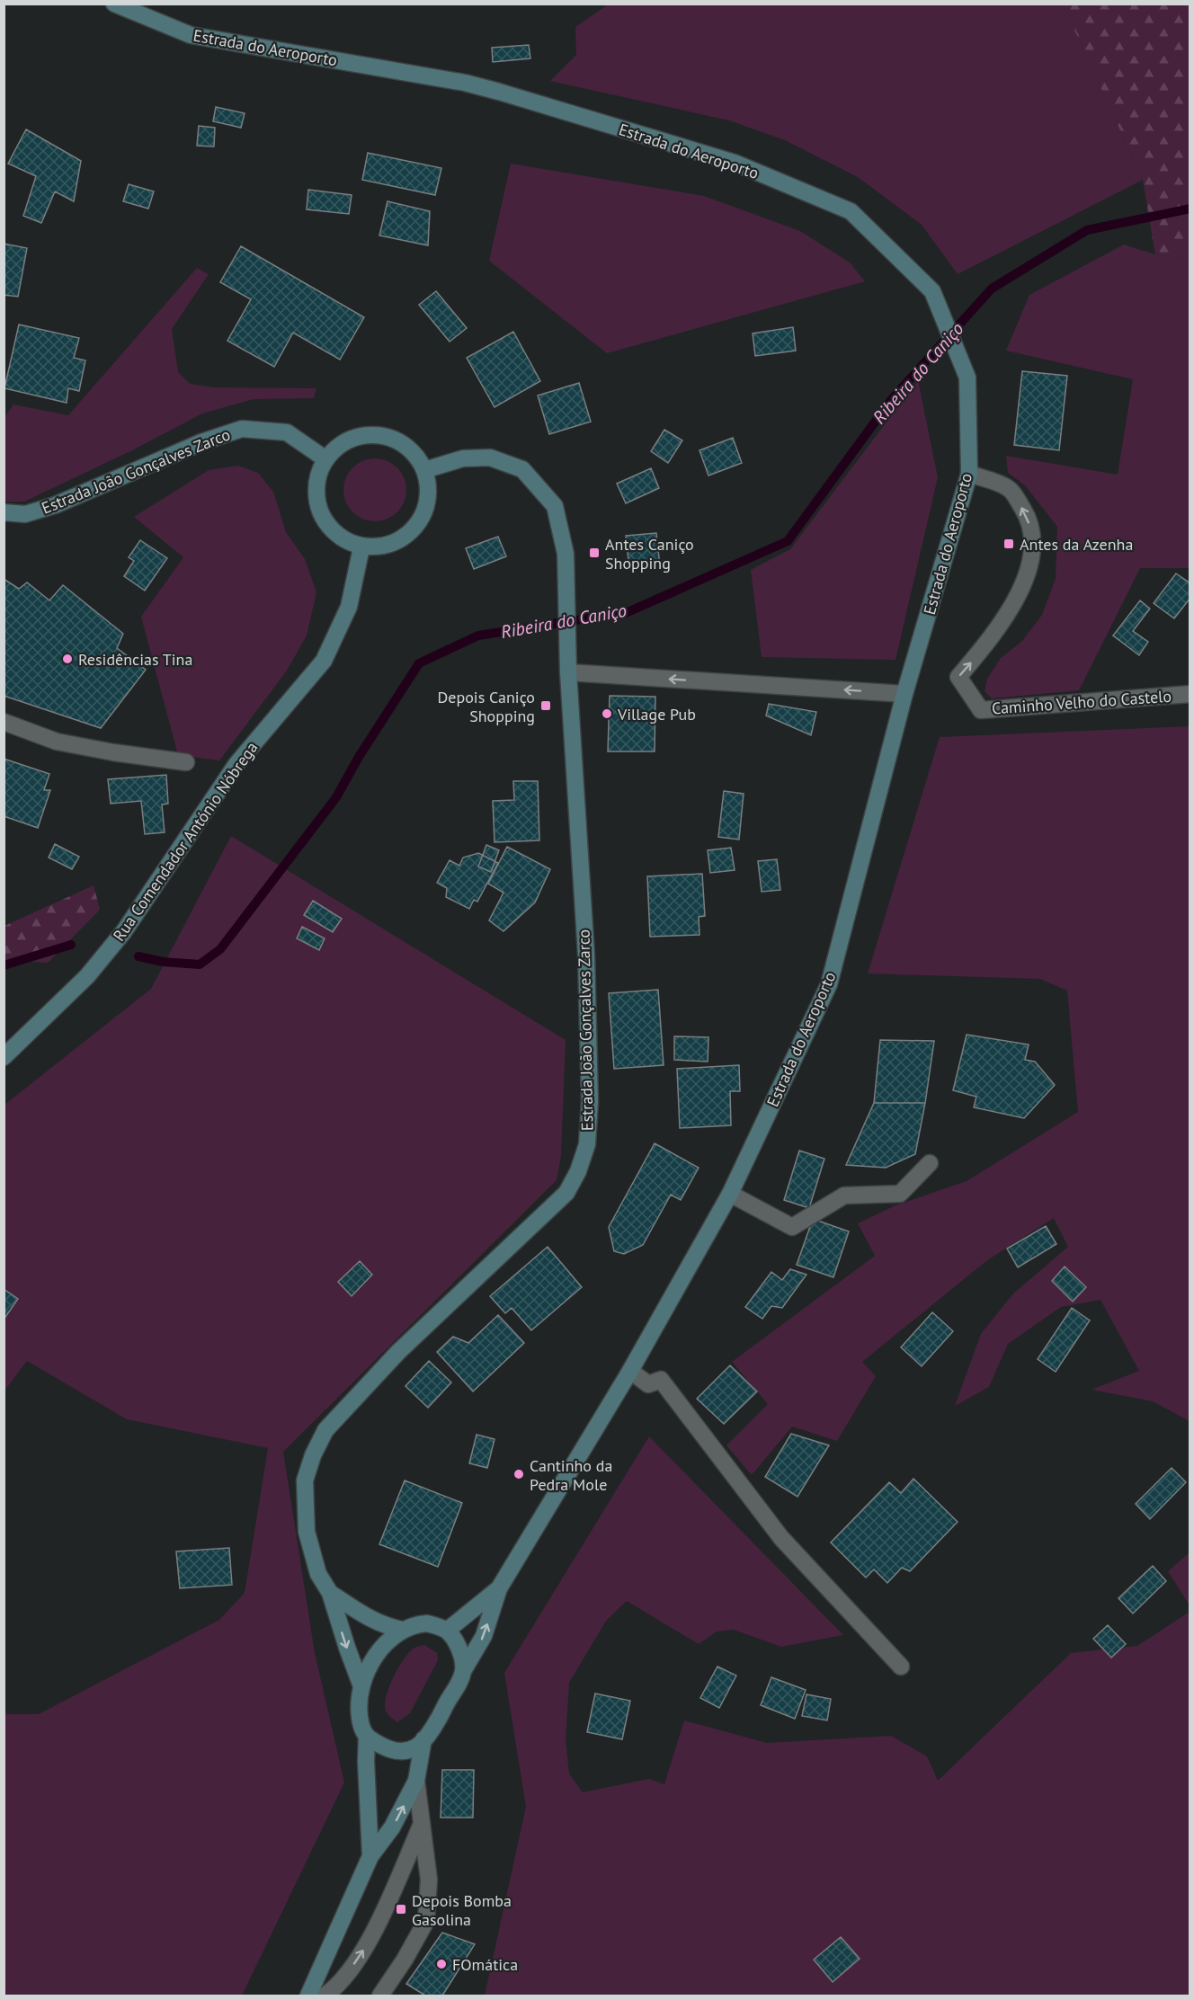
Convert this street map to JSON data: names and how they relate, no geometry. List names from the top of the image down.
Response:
{
  "streets": {
    "main road": ["Estrada do Aeroporto", "Estrada João Gonçalves Zarco", "Rua Comendador António Nóbrega"],
    "street": ["Caminho Velho do Castelo"]
  },
  "crossings": [
    ["Estrada do Aeroporto", "Estrada João Gonçalves Zarco"],
    ["Estrada do Aeroporto", "Caminho Velho do Castelo"],
    ["Estrada João Gonçalves Zarco", "Rua Comendador António Nóbrega"]
  ],
  "water": ["Ribeira do Caniço"],
  "places": {
    "transit": [
      "Antes da Azenha",
      "Antes Caniço Shopping",
      "Depois Caniço Shopping",
      "Depois Bomba Gasolina"
    ],
    "other": [
      "Residências Tina",
      "Village Pub",
      "Cantinho da Pedra Mole",
      "FOmática"
    ]
  }
}
